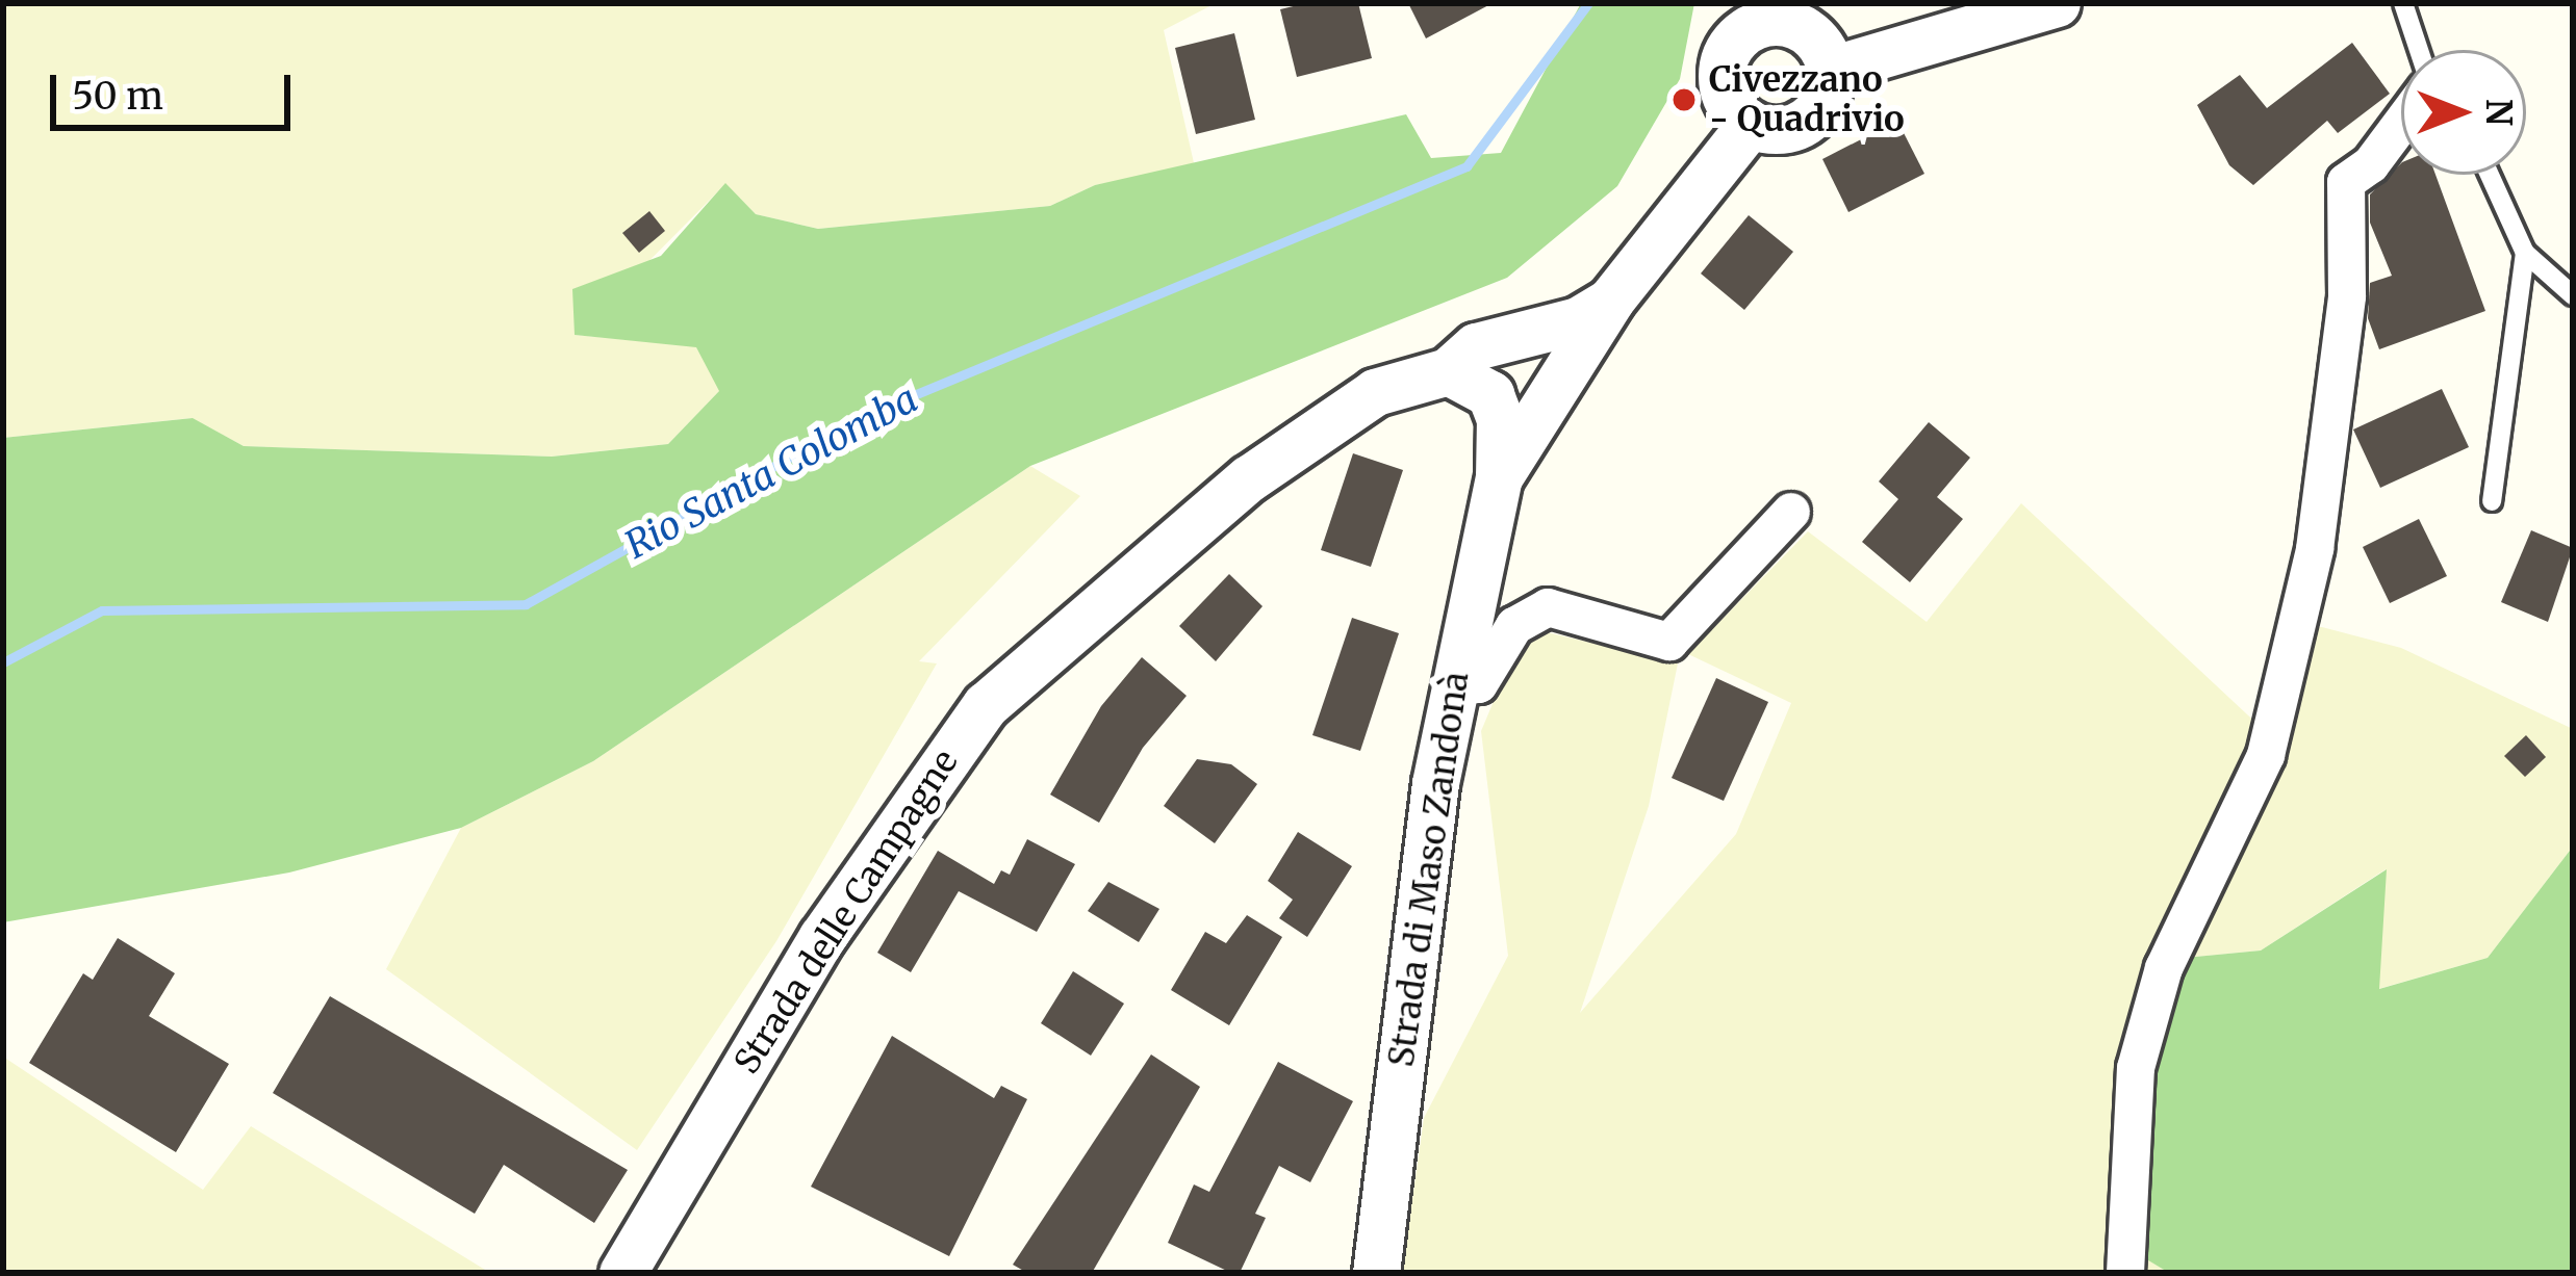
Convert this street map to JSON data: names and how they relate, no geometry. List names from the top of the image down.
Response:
{
  "streets": {
    "street": ["Strada di Maso Zandonà", "Strada delle Campagne"]
  },
  "water": ["Rio Santa Colomba"],
  "places": ["Civezzano - Quadrivio"],
  "scale_bar": "50 m",
  "north": "right"
}
